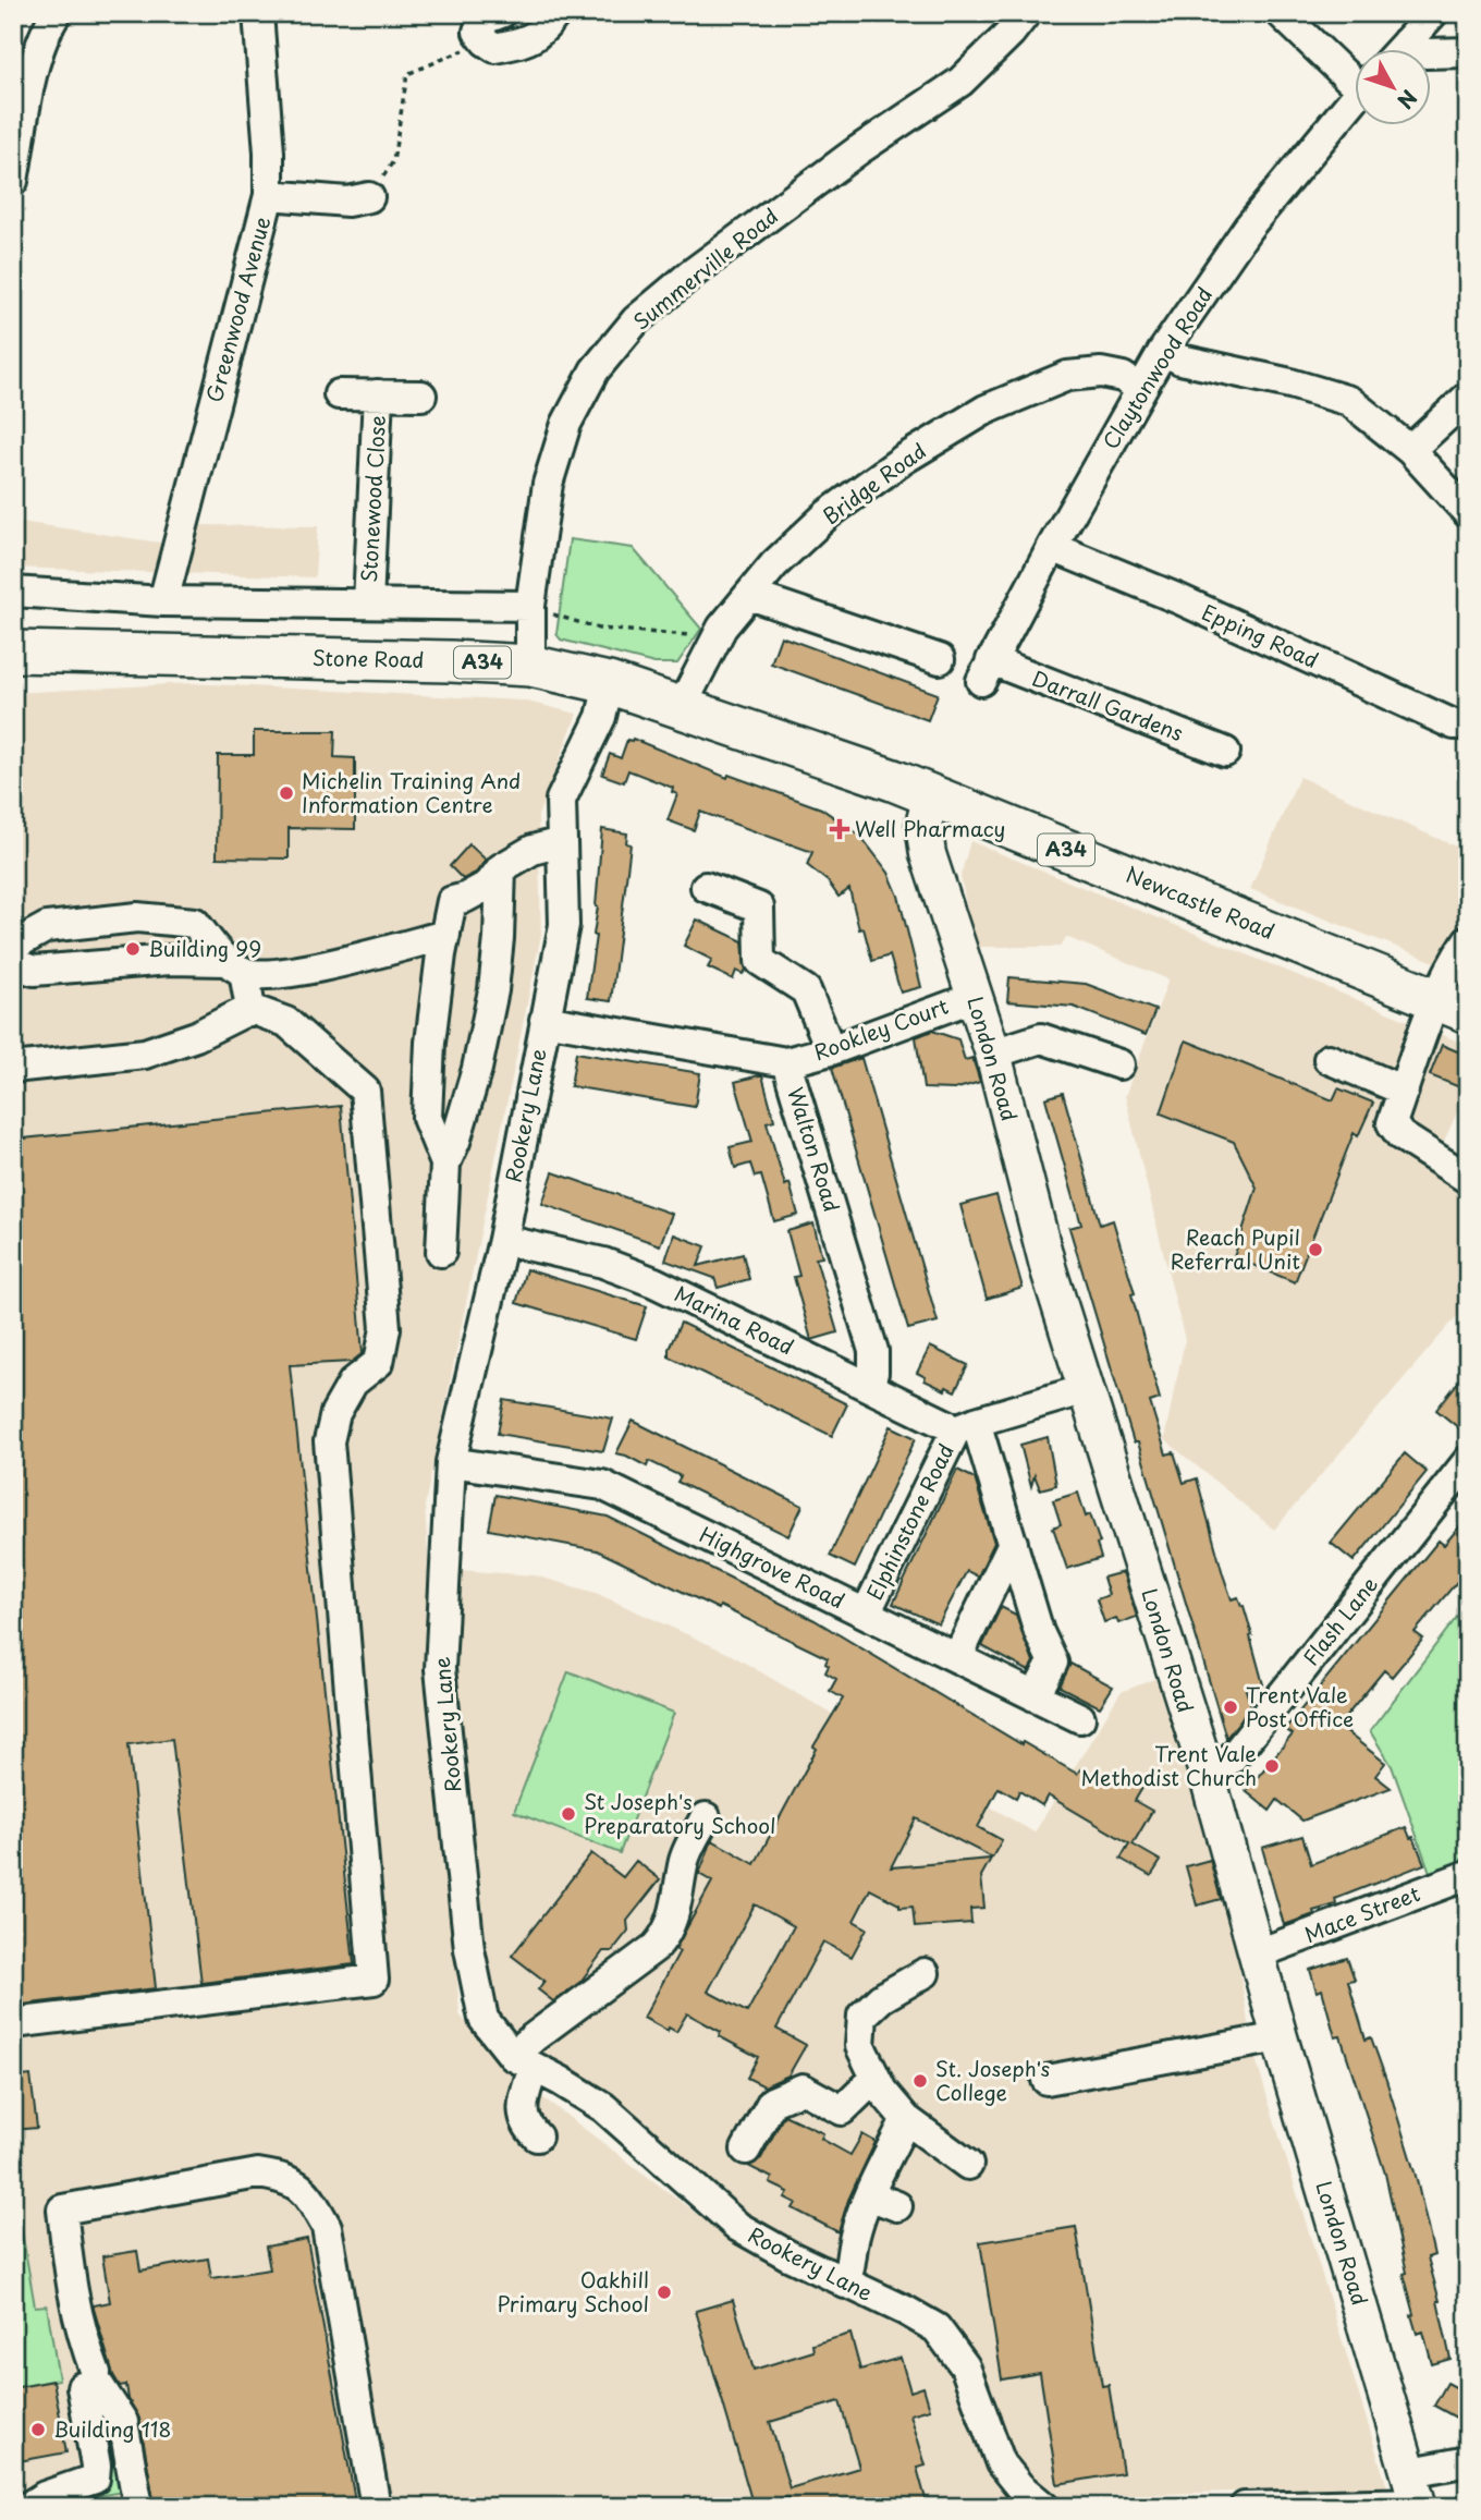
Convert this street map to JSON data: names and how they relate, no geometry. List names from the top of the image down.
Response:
{
  "streets": {
    "highway": ["Stone Road", "A34", "Newcastle Road"],
    "main road": ["London Road"],
    "street": [
      "Summerville Road",
      "Greenwood Avenue",
      "Claytonwood Road",
      "Bridge Road",
      "Stonewood Close",
      "Epping Road",
      "Darrall Gardens",
      "Rookley Court",
      "Rookery Lane",
      "Walton Road",
      "Marina Road",
      "Elphinstone Road",
      "Highgrove Road",
      "Flash Lane",
      "Mace Street"
    ]
  },
  "crossings": [
    ["Summerville Road", "Stone Road"],
    ["Claytonwood Road", "Bridge Road"],
    ["Claytonwood Road", "Epping Road"],
    ["Claytonwood Road", "Darrall Gardens"],
    ["Bridge Road", "Stone Road"],
    ["Stone Road", "Newcastle Road"],
    ["Stone Road", "London Road"],
    ["Stone Road", "Rookery Lane"],
    ["Newcastle Road", "London Road"],
    ["Rookley Court", "London Road"],
    ["Rookley Court", "Walton Road"],
    ["London Road", "Flash Lane"],
    ["London Road", "Mace Street"],
    ["Rookery Lane", "Walton Road"],
    ["Rookery Lane", "Marina Road"],
    ["Rookery Lane", "Highgrove Road"],
    ["Walton Road", "Marina Road"],
    ["Marina Road", "Elphinstone Road"],
    ["Elphinstone Road", "Highgrove Road"]
  ],
  "places": {
    "other": [
      "Michelin Training And Information Centre",
      "Building 99",
      "Reach Pupil Referral Unit",
      "Trent Vale Post Office",
      "Trent Vale Methodist Church",
      "St Joseph's Preparatory School",
      "St. Joseph's College",
      "Oakhill Primary School",
      "Building 118"
    ],
    "health": ["Well Pharmacy"]
  },
  "north": "bottom right"
}
